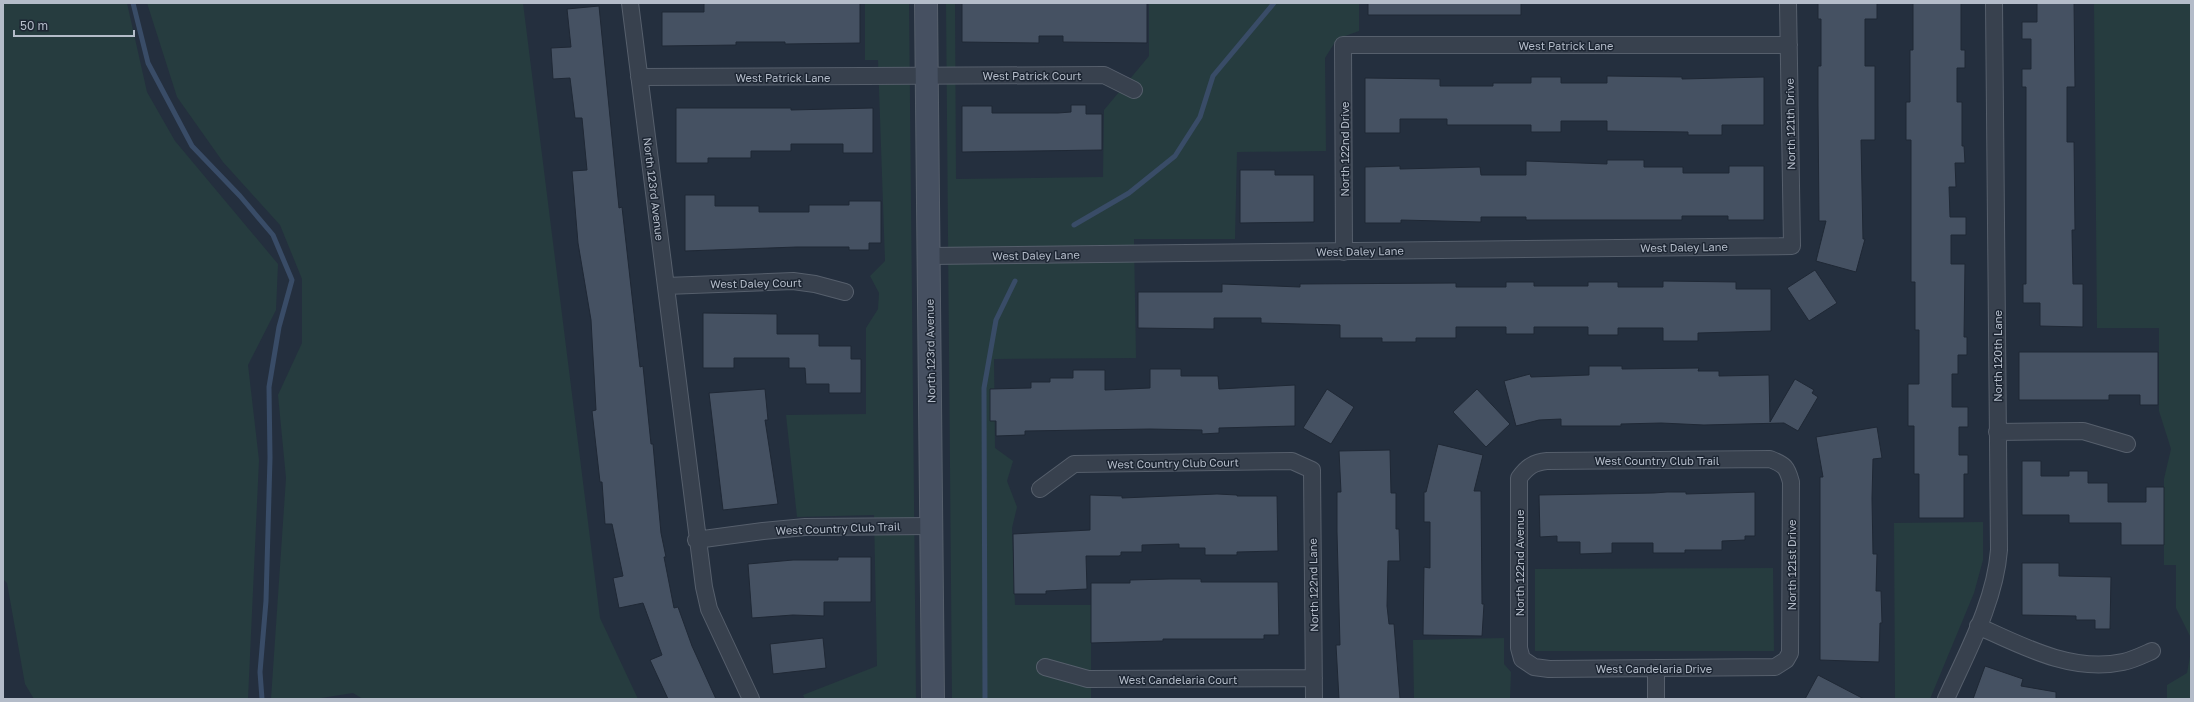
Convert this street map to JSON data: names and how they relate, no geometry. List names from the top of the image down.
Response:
{
  "streets": {
    "street": [
      "West Patrick Lane",
      "West Patrick Court",
      "North 121th Drive",
      "North 122nd Drive",
      "North 123rd Avenue",
      "West Daley Lane",
      "West Daley Court",
      "North 120th Lane",
      "West Country Club Trail",
      "West Country Club Court",
      "North 122nd Avenue",
      "North 121st Drive",
      "North 122nd Lane",
      "West Candelaria Drive",
      "West Candelaria Court"
    ]
  },
  "crossings": [
    ["West Patrick Lane", "West Patrick Court"],
    ["West Patrick Lane", "North 121th Drive"],
    ["West Patrick Lane", "North 122nd Drive"],
    ["West Patrick Lane", "North 123rd Avenue"],
    ["West Patrick Court", "North 123rd Avenue"],
    ["North 121th Drive", "West Daley Lane"],
    ["North 122nd Drive", "West Daley Lane"],
    ["North 123rd Avenue", "West Daley Lane"],
    ["North 123rd Avenue", "West Daley Court"],
    ["North 123rd Avenue", "West Country Club Trail"],
    ["West Country Club Trail", "North 122nd Avenue"],
    ["West Country Club Trail", "North 121st Drive"],
    ["West Country Club Court", "North 122nd Lane"],
    ["North 122nd Avenue", "West Candelaria Drive"],
    ["North 121st Drive", "West Candelaria Drive"],
    ["North 122nd Lane", "West Candelaria Court"]
  ],
  "scale_bar": "50 m"
}
